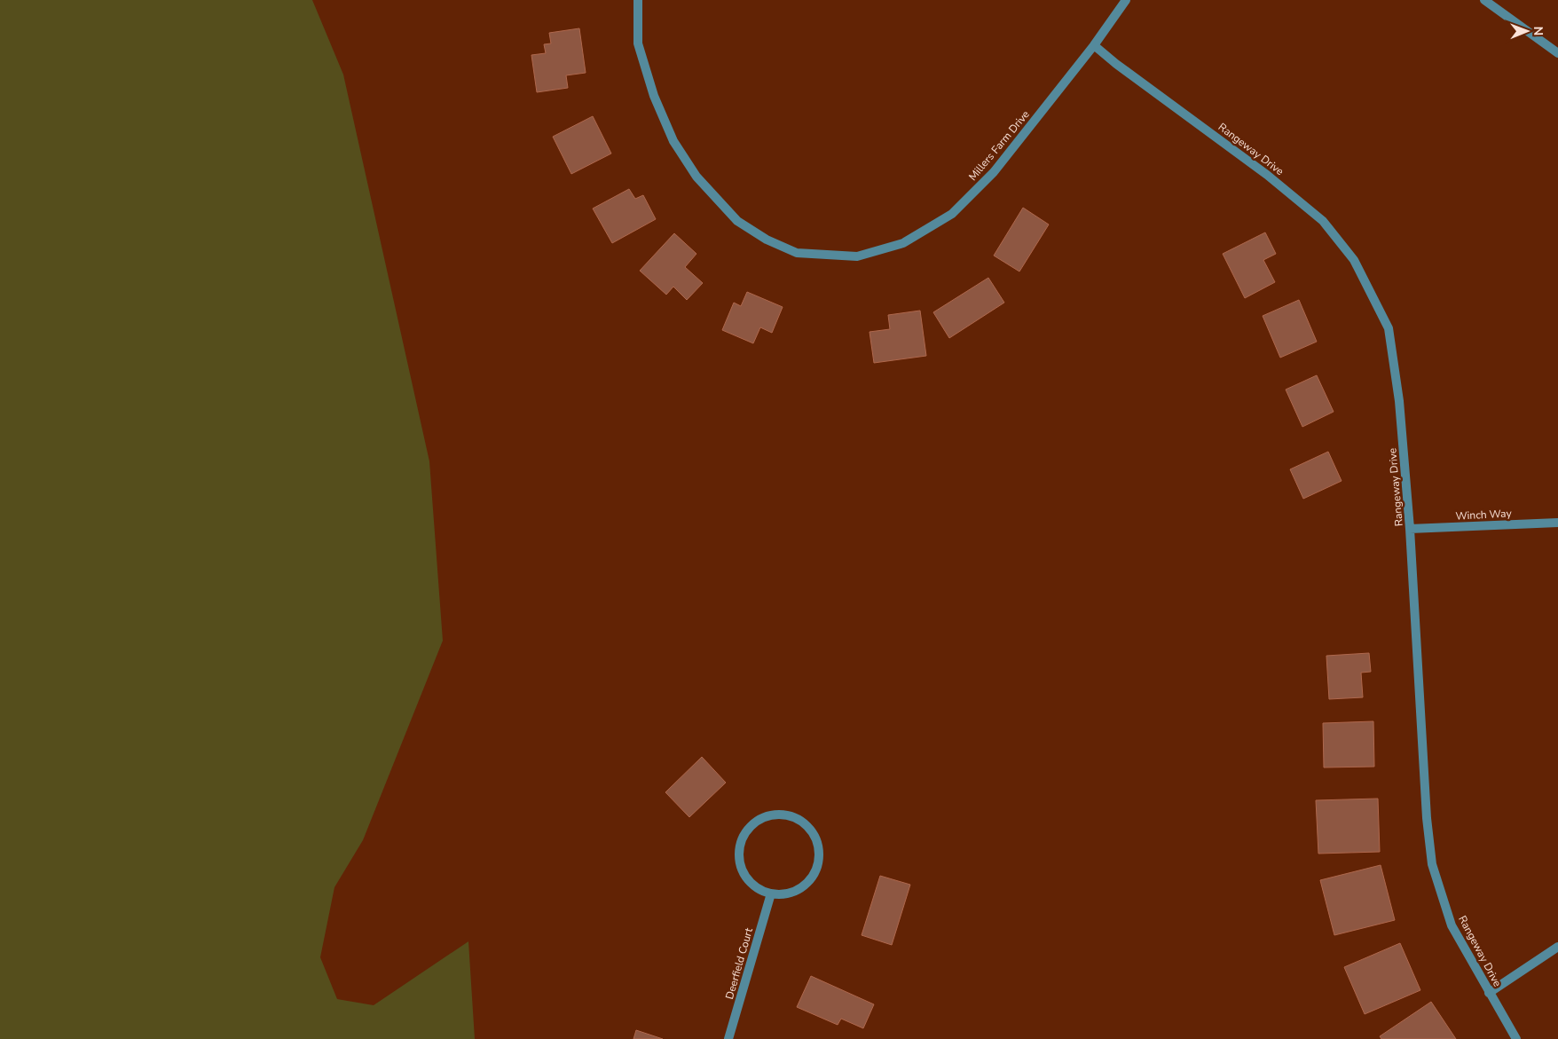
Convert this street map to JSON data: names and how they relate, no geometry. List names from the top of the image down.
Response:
{
  "streets": {
    "street": [
      "Millers Farm Drive",
      "Rangeway Drive",
      "Winch Way",
      "Deerfield Court"
    ]
  },
  "crossings": [
    ["Millers Farm Drive", "Rangeway Drive"],
    ["Rangeway Drive", "Winch Way"]
  ],
  "north": "right"
}
